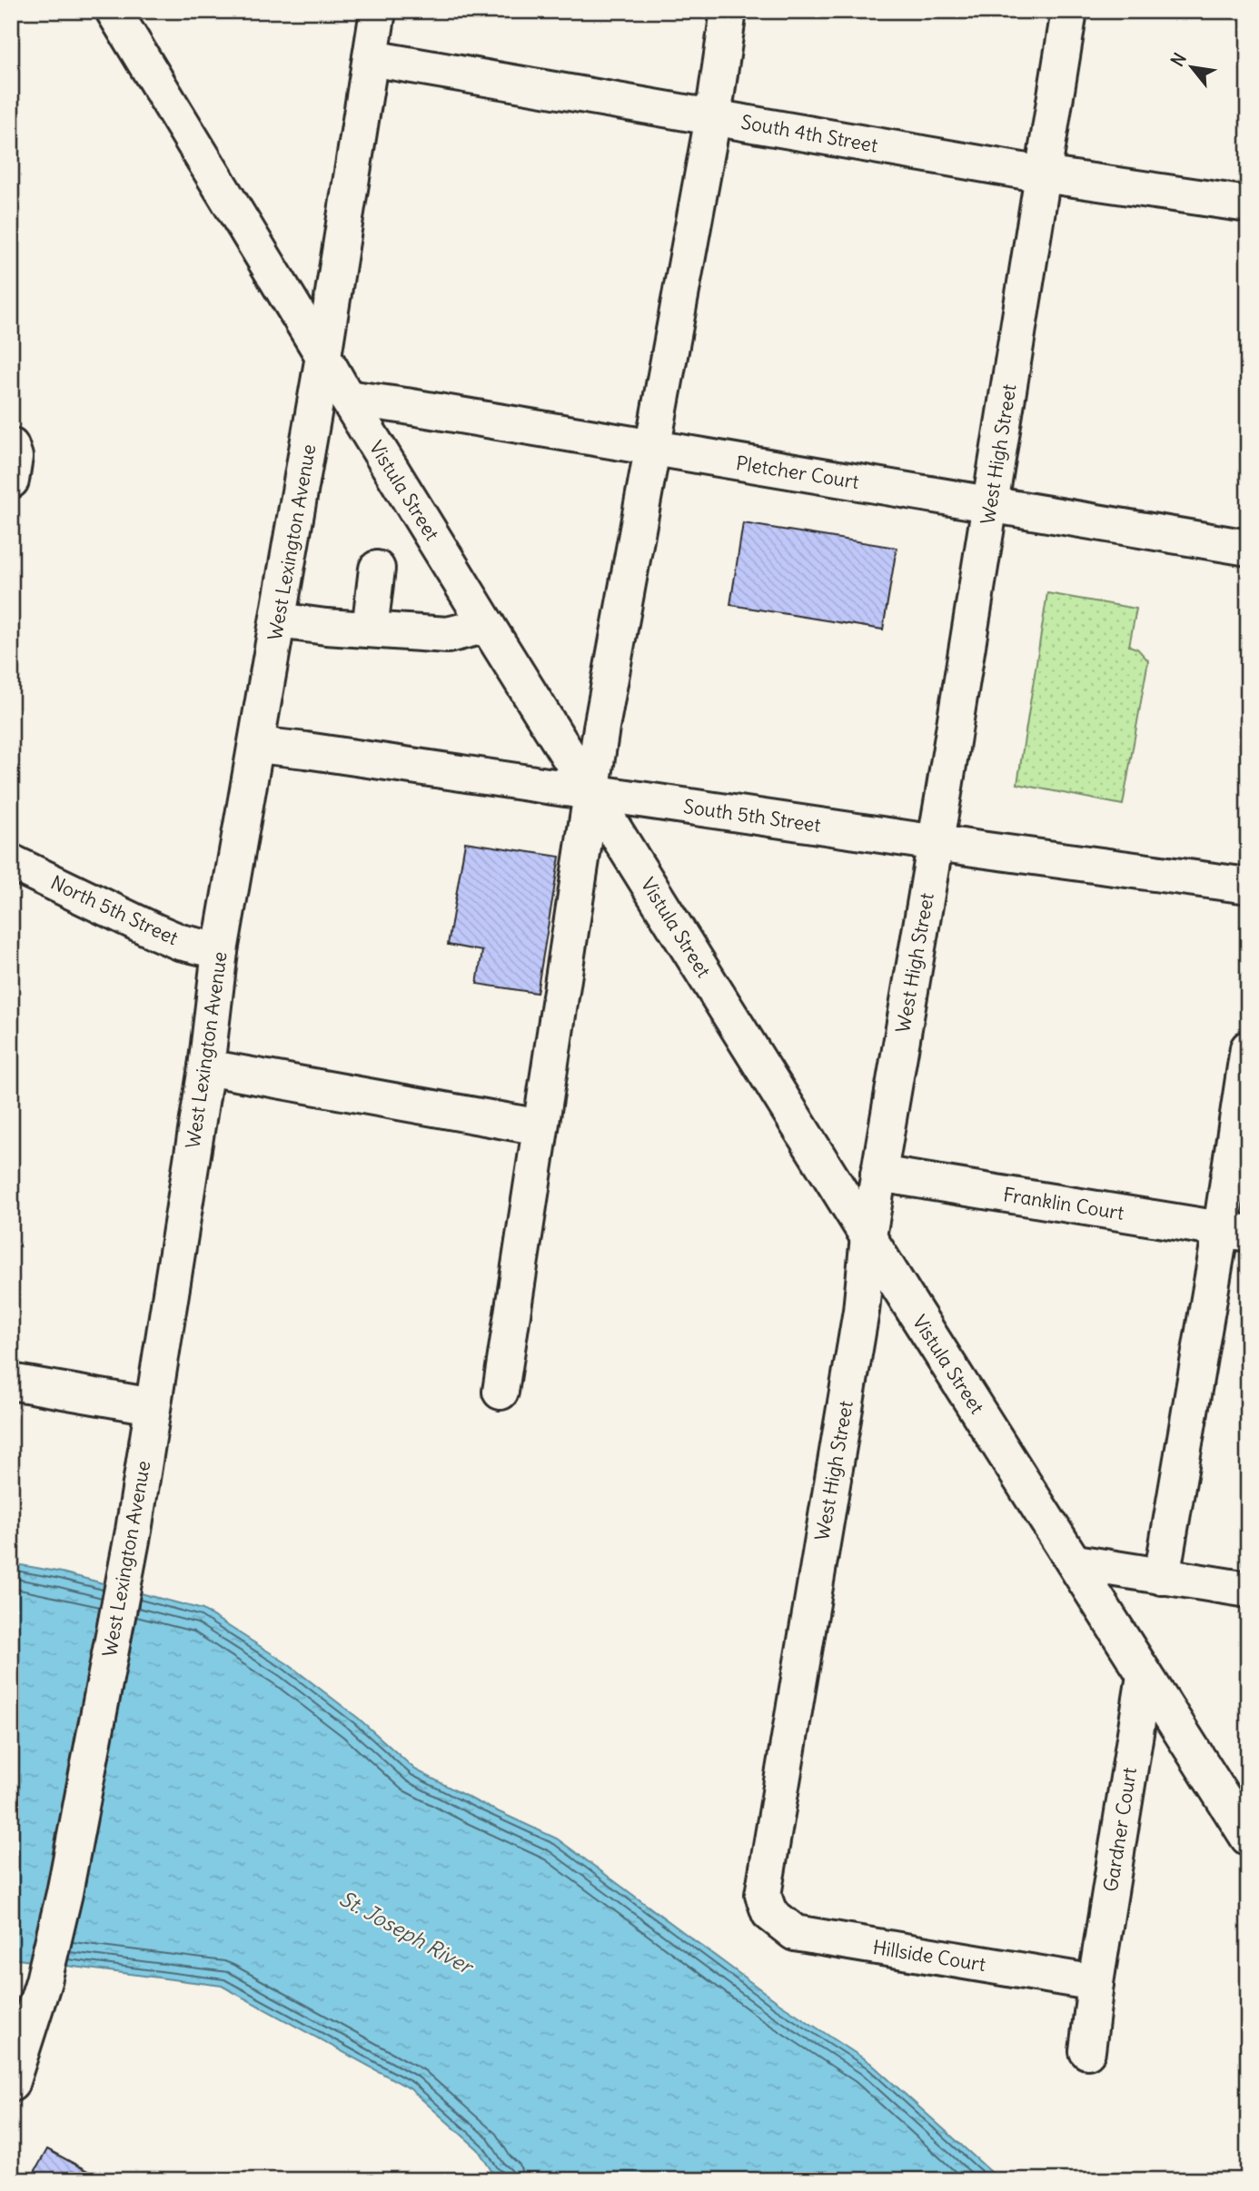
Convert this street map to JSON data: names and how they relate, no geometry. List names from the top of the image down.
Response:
{
  "streets": {
    "street": [
      "South 4th Street",
      "West High Street",
      "Pletcher Court",
      "Vistula Street",
      "West Lexington Avenue",
      "South 5th Street",
      "North 5th Street",
      "Franklin Court",
      "Gardner Court",
      "Hillside Court"
    ]
  },
  "crossings": [
    ["South 4th Street", "West High Street"],
    ["South 4th Street", "West Lexington Avenue"],
    ["West High Street", "Pletcher Court"],
    ["West High Street", "Vistula Street"],
    ["West High Street", "South 5th Street"],
    ["West High Street", "Franklin Court"],
    ["West High Street", "Hillside Court"],
    ["Pletcher Court", "Vistula Street"],
    ["Vistula Street", "West Lexington Avenue"],
    ["Vistula Street", "South 5th Street"],
    ["Vistula Street", "Gardner Court"],
    ["West Lexington Avenue", "South 5th Street"],
    ["West Lexington Avenue", "North 5th Street"],
    ["Gardner Court", "Hillside Court"]
  ],
  "water": ["St. Joseph River"],
  "north": "top left"
}
